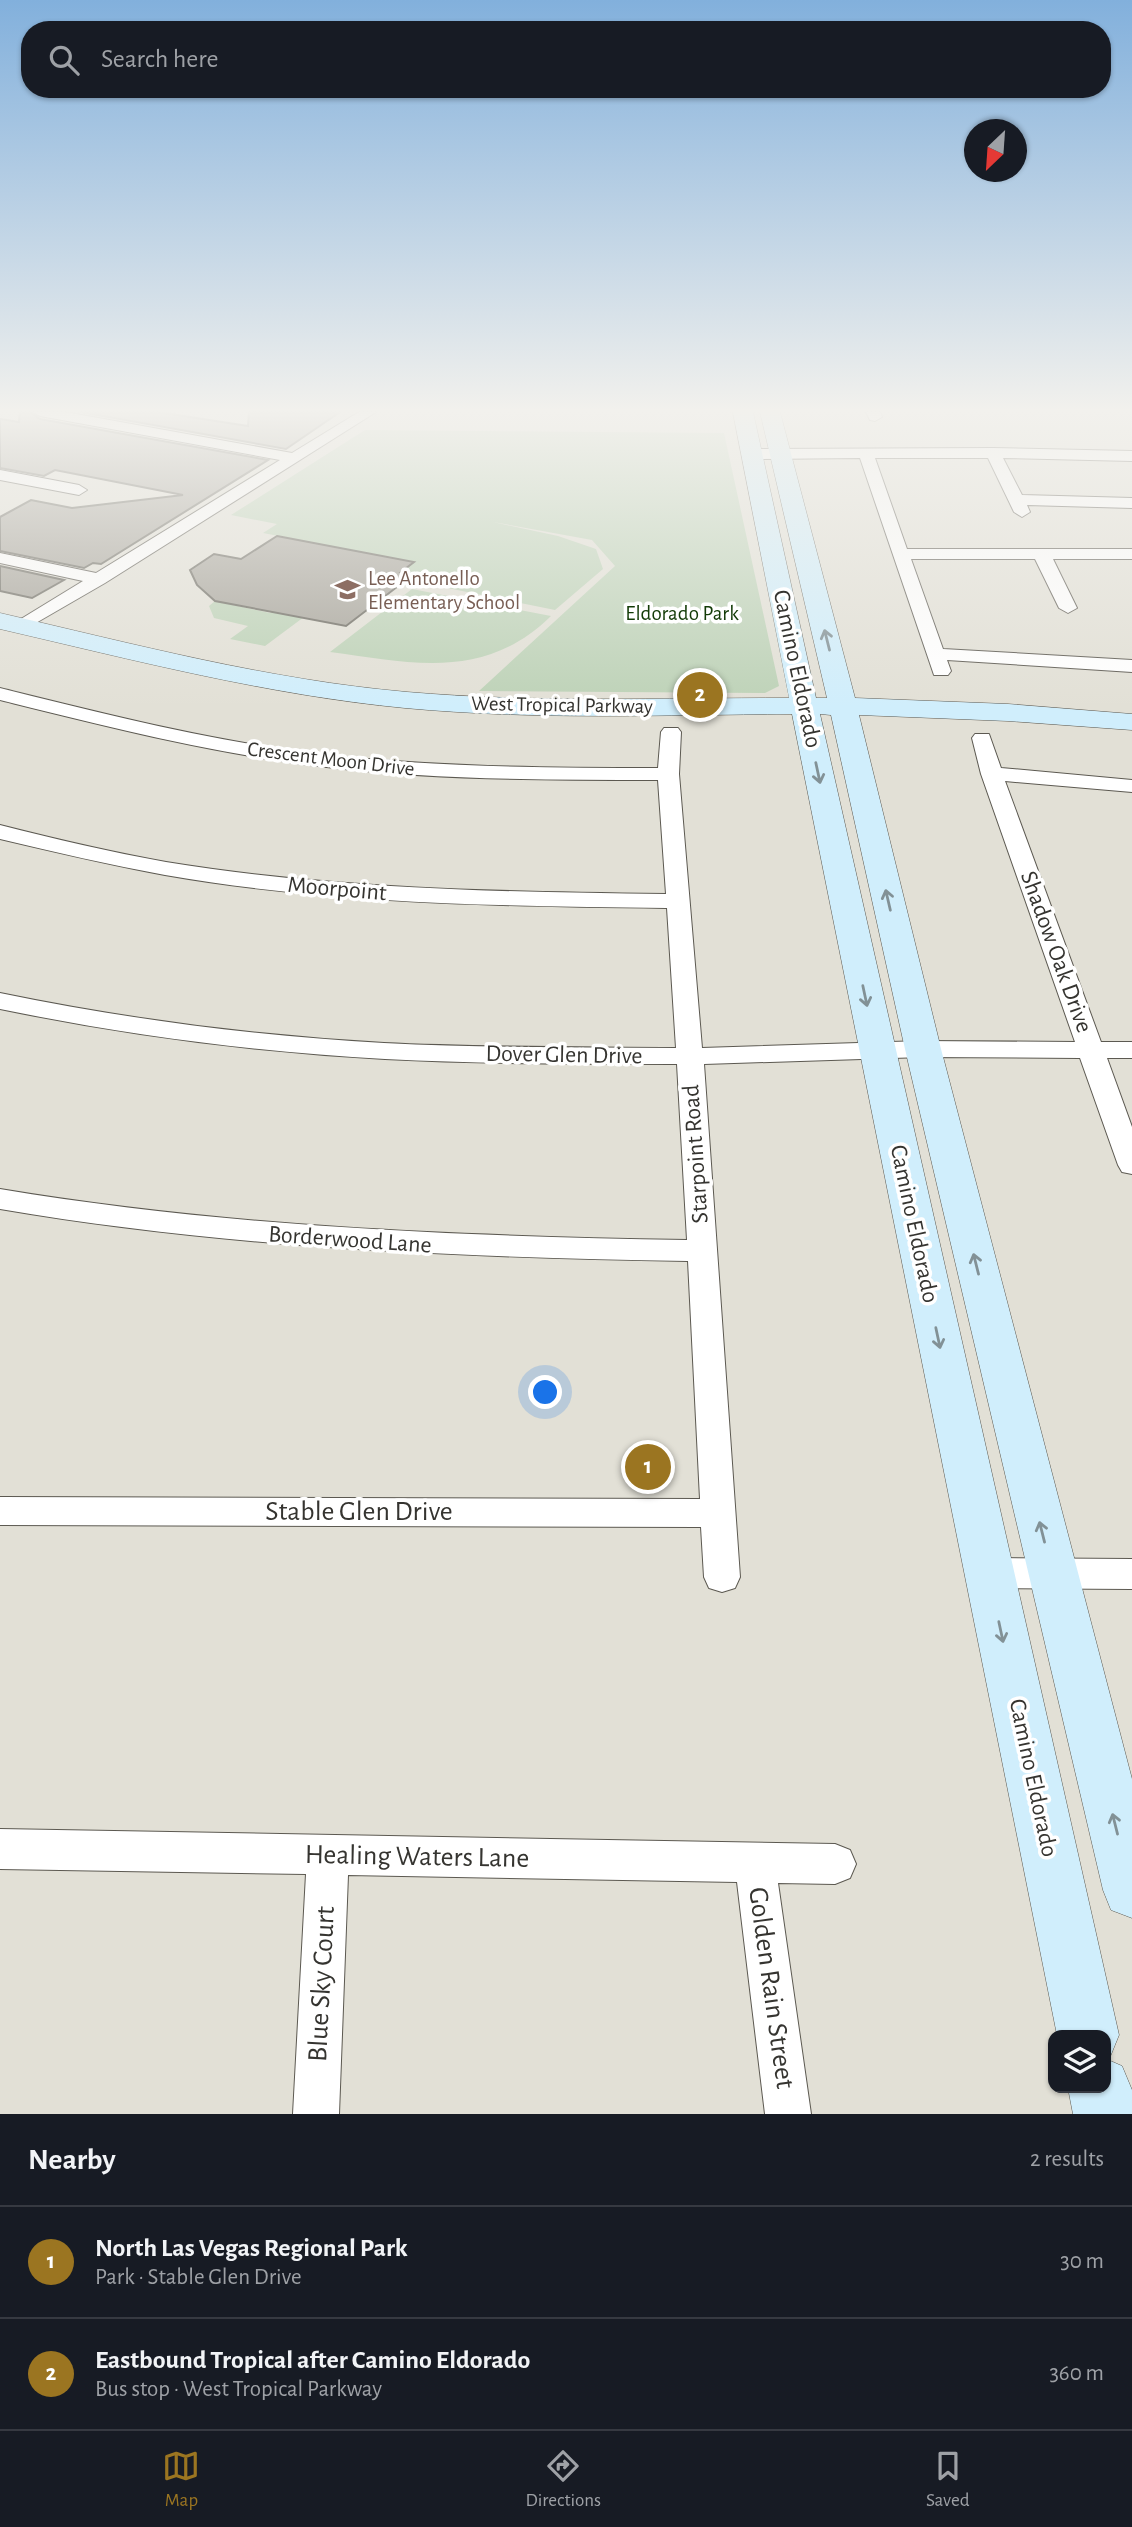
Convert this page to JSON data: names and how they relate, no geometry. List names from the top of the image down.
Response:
{
  "streets": {
    "main road": ["Camino Eldorado", "West Tropical Parkway"],
    "street": [
      "Crescent Moon Drive",
      "Moorpoint",
      "Shadow Oak Drive",
      "Dover Glen Drive",
      "Starpoint Road",
      "Borderwood Lane",
      "Stable Glen Drive",
      "Healing Waters Lane",
      "Blue Sky Court",
      "Golden Rain Street"
    ]
  },
  "crossings": [
    ["Camino Eldorado", "West Tropical Parkway"],
    ["Camino Eldorado", "Dover Glen Drive"],
    ["Crescent Moon Drive", "Starpoint Road"],
    ["Moorpoint", "Starpoint Road"],
    ["Shadow Oak Drive", "Dover Glen Drive"],
    ["Dover Glen Drive", "Starpoint Road"],
    ["Starpoint Road", "Borderwood Lane"],
    ["Starpoint Road", "Stable Glen Drive"],
    ["Healing Waters Lane", "Blue Sky Court"],
    ["Healing Waters Lane", "Golden Rain Street"]
  ],
  "parks": ["Eldorado Park"],
  "places": {
    "school or university": ["Lee Antonello Elementary School"]
  },
  "north": "bottom left",
  "page": {
    "search": "Search here",
    "pins": ["2", "1"],
    "heading": ["Nearby", "2 results"],
    "list": [
      {
        "mark": "1",
        "name": "North Las Vegas Regional Park",
        "note": "Park · Stable Glen Drive",
        "value": "30 m"
      },
      {
        "mark": "2",
        "name": "Eastbound Tropical after Camino Eldorado",
        "note": "Bus stop · West Tropical Parkway",
        "value": "360 m"
      }
    ],
    "nav": ["Map", "Directions", "Saved"]
  }
}
